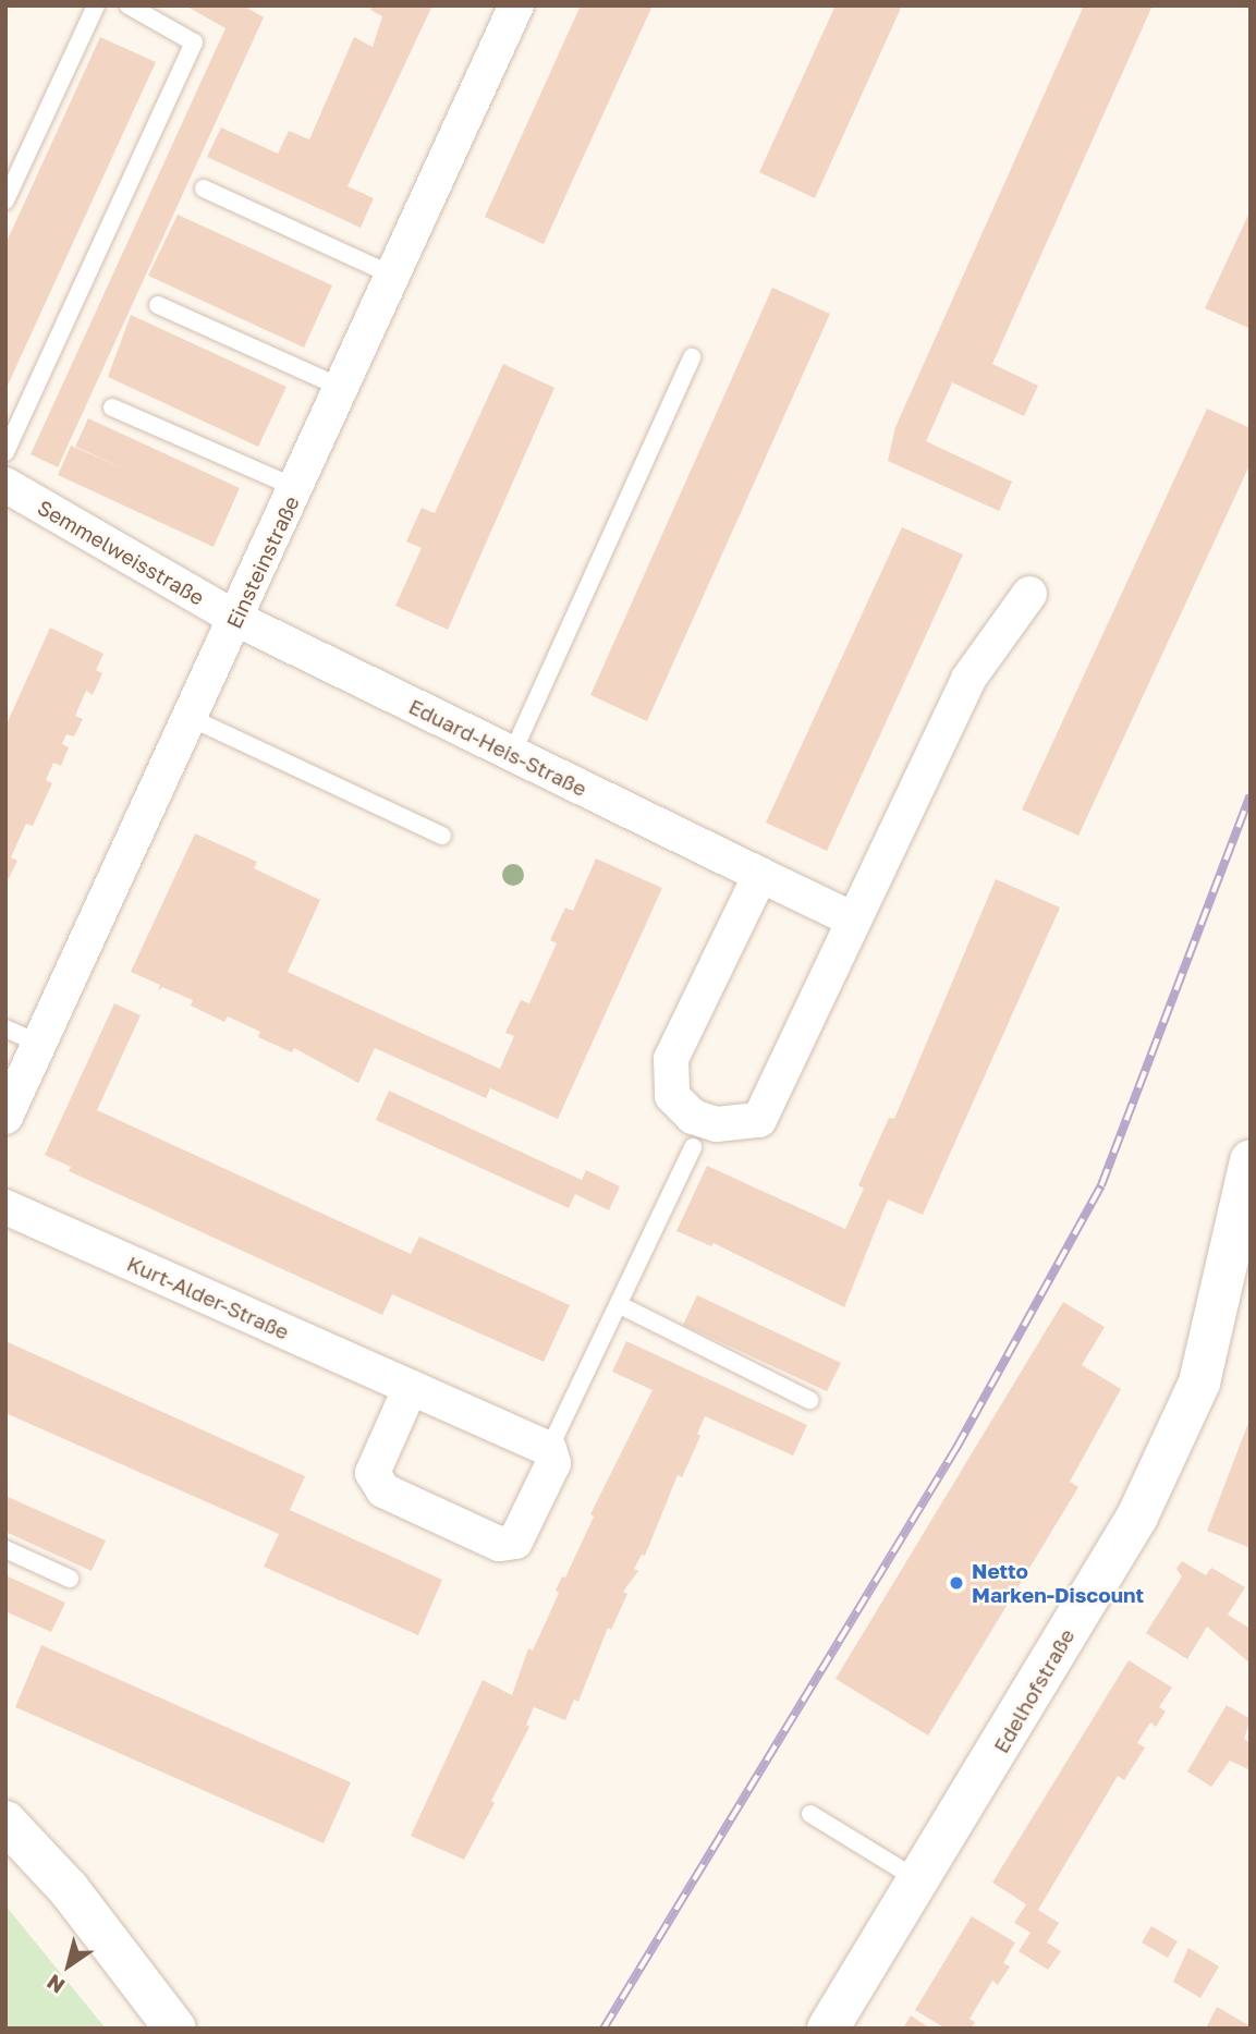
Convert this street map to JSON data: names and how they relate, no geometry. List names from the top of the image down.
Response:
{
  "streets": {
    "street": [
      "Semmelweisstraße",
      "Einsteinstraße",
      "Eduard-Heis-Straße",
      "Kurt-Alder-Straße",
      "Edelhofstraße"
    ]
  },
  "crossings": [
    ["Semmelweisstraße", "Einsteinstraße"],
    ["Semmelweisstraße", "Eduard-Heis-Straße"],
    ["Einsteinstraße", "Eduard-Heis-Straße"]
  ],
  "places": ["Netto Marken-Discount"],
  "north": "bottom left"
}
